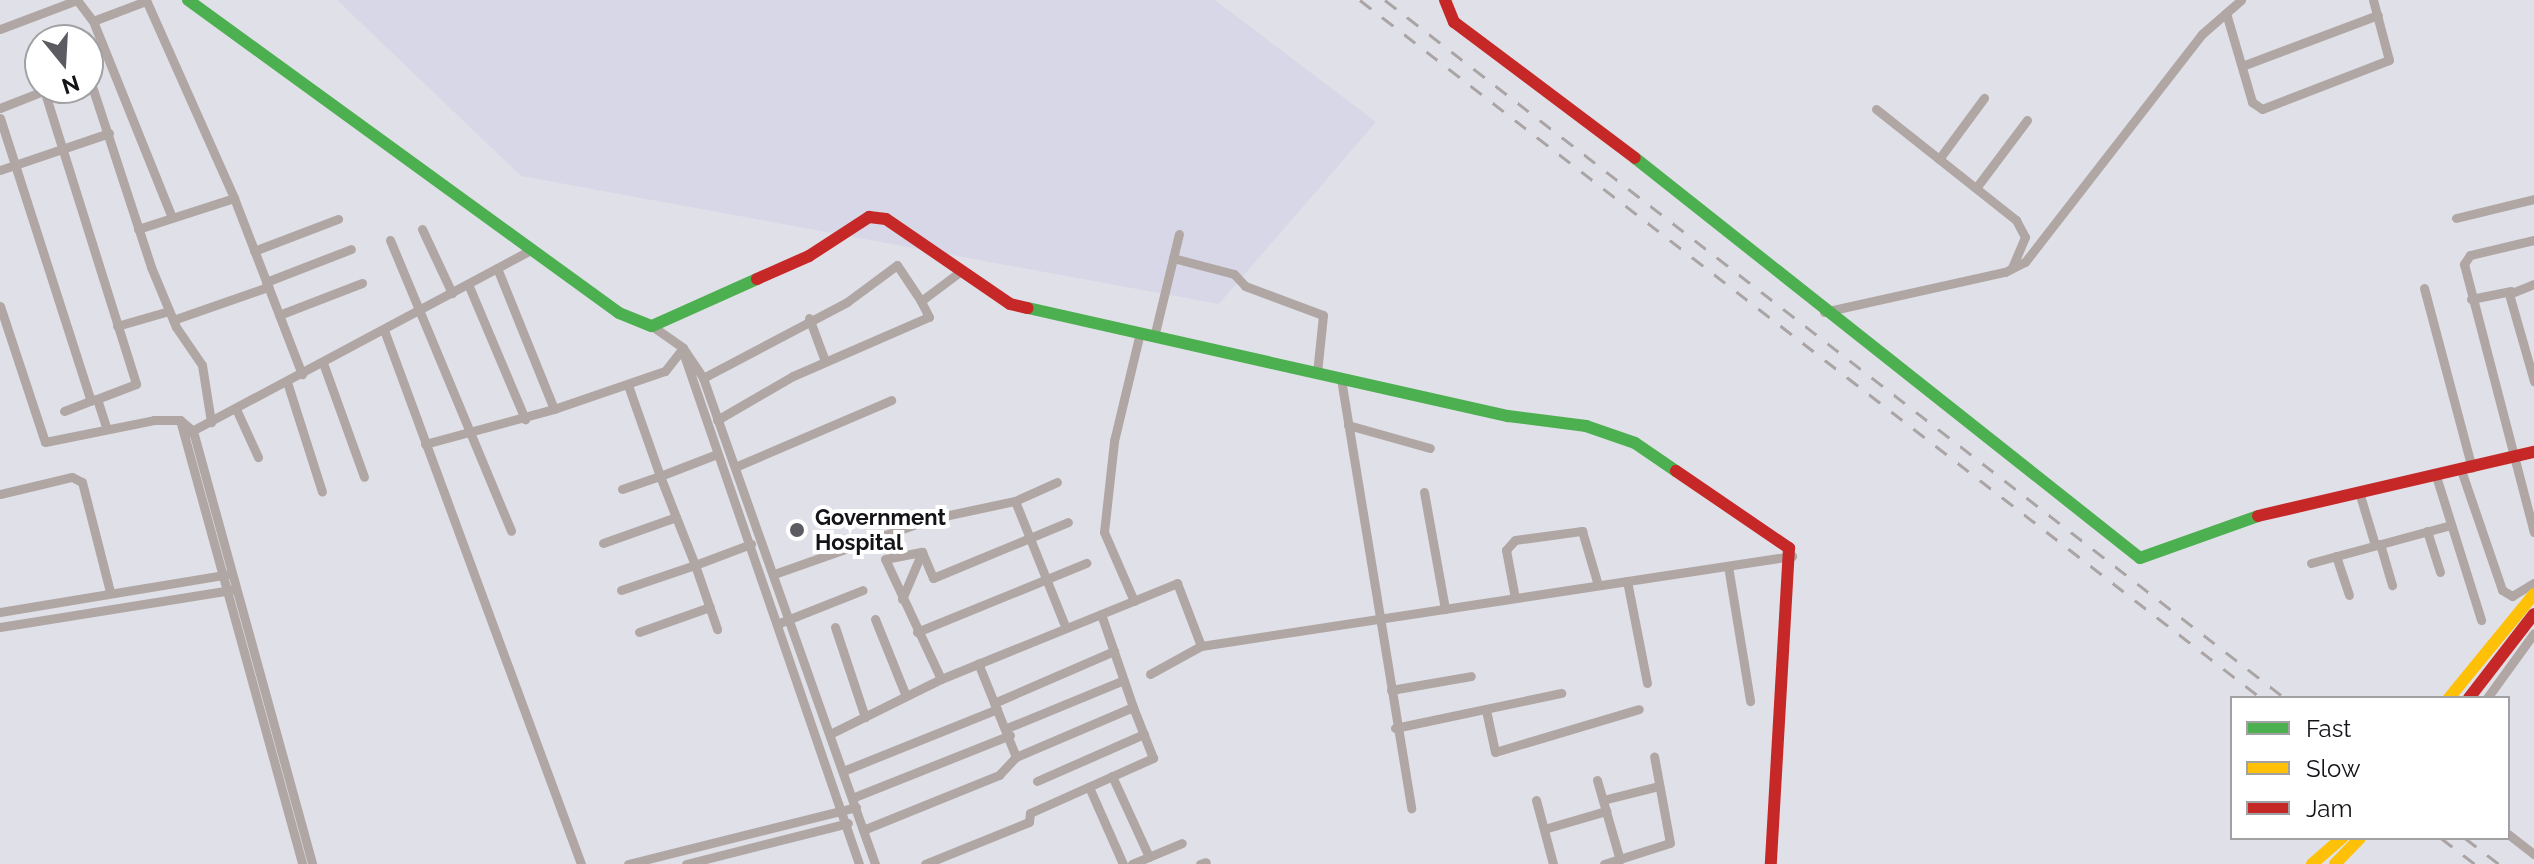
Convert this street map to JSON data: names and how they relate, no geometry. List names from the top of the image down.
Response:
{
  "places": ["Government Hospital"],
  "legend": ["Fast", "Slow", "Jam"],
  "north": "bottom"
}
